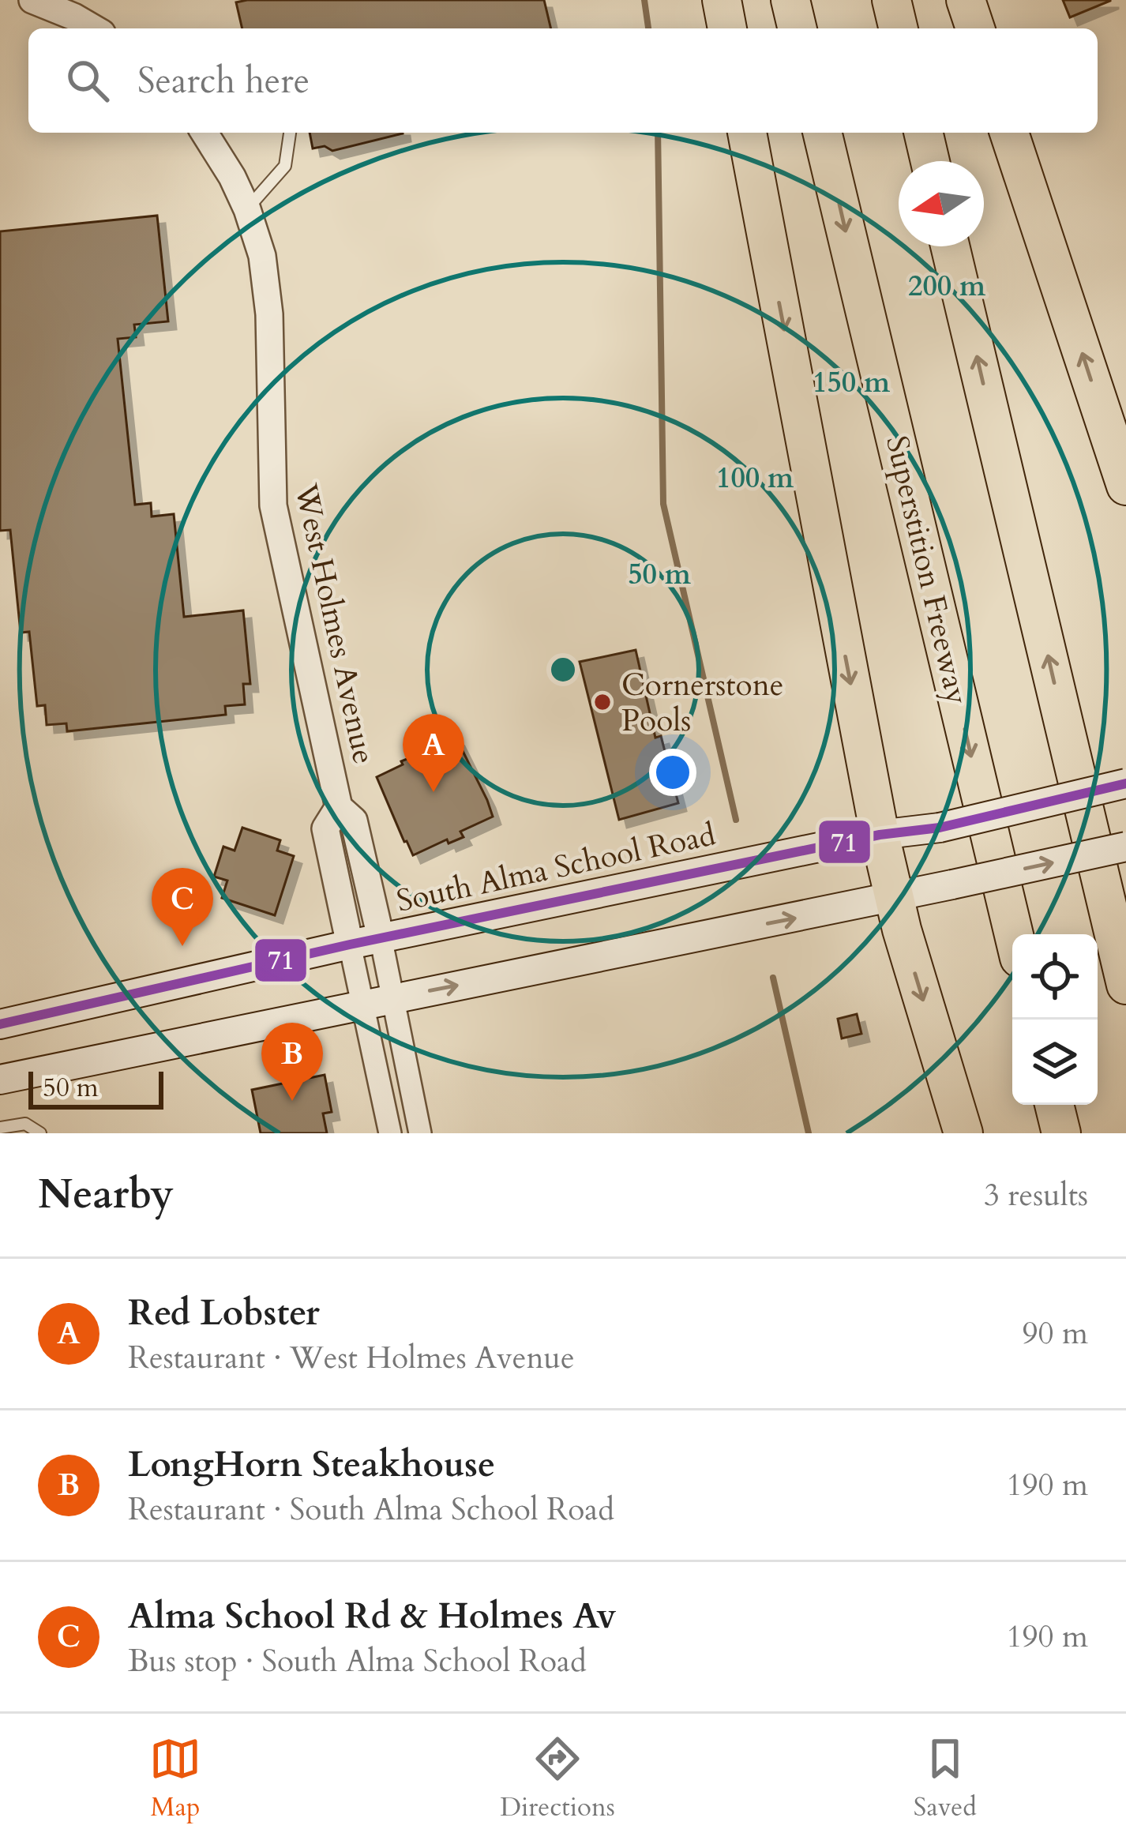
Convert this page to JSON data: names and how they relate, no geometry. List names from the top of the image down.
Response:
{
  "streets": {
    "highway": ["Superstition Freeway"],
    "main road": ["South Alma School Road"],
    "street": ["West Holmes Avenue"]
  },
  "crossings": [
    ["West Holmes Avenue", "South Alma School Road"]
  ],
  "places": ["Cornerstone Pools"],
  "lines": ["transit line 71"],
  "scale_bar": "50 m",
  "north": "left",
  "page": {
    "search": "Search here",
    "pins": ["A", "C", "B"],
    "scale": "50 m",
    "heading": ["Nearby", "3 results"],
    "list": [
      {
        "mark": "A",
        "name": "Red Lobster",
        "note": "Restaurant · West Holmes Avenue",
        "value": "90 m"
      },
      {
        "mark": "B",
        "name": "LongHorn Steakhouse",
        "note": "Restaurant · South Alma School Road",
        "value": "190 m"
      },
      {
        "mark": "C",
        "name": "Alma School Rd & Holmes Av",
        "note": "Bus stop · South Alma School Road",
        "value": "190 m"
      }
    ],
    "nav": ["Map", "Directions", "Saved"]
  },
  "rings": [
    "200 m",
    "150 m",
    "100 m",
    "50 m"
  ]
}
